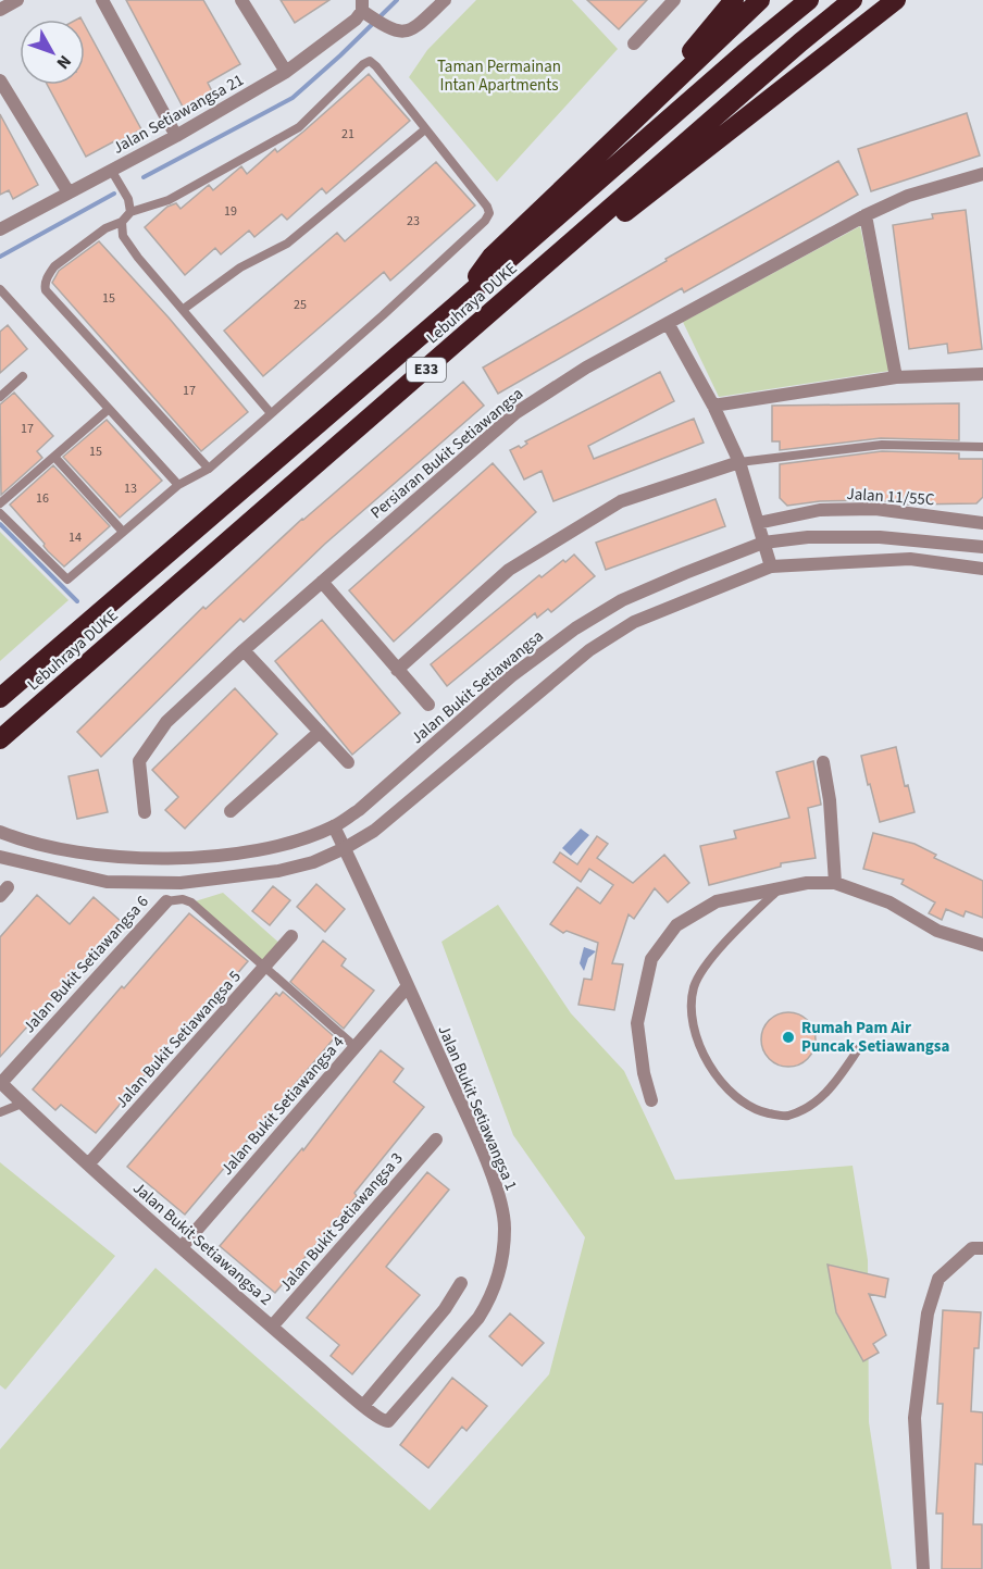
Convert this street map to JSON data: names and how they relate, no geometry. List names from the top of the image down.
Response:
{
  "streets": {
    "highway": ["Lebuhraya DUKE", "E33"],
    "street": [
      "Jalan Setiawangsa 21",
      "Persiaran Bukit Setiawangsa",
      "Jalan 11/55C",
      "Jalan Bukit Setiawangsa",
      "Jalan Bukit Setiawangsa 6",
      "Jalan Bukit Setiawangsa 5",
      "Jalan Bukit Setiawangsa 4",
      "Jalan Bukit Setiawangsa 1",
      "Jalan Bukit Setiawangsa 3",
      "Jalan Bukit Setiawangsa 2"
    ]
  },
  "crossings": [
    ["Jalan Bukit Setiawangsa", "Jalan Bukit Setiawangsa 1"],
    ["Jalan Bukit Setiawangsa 6", "Jalan Bukit Setiawangsa 5"],
    ["Jalan Bukit Setiawangsa 6", "Jalan Bukit Setiawangsa 4"],
    ["Jalan Bukit Setiawangsa 6", "Jalan Bukit Setiawangsa 2"],
    ["Jalan Bukit Setiawangsa 5", "Jalan Bukit Setiawangsa 2"],
    ["Jalan Bukit Setiawangsa 4", "Jalan Bukit Setiawangsa 1"],
    ["Jalan Bukit Setiawangsa 4", "Jalan Bukit Setiawangsa 2"],
    ["Jalan Bukit Setiawangsa 1", "Jalan Bukit Setiawangsa 2"],
    ["Jalan Bukit Setiawangsa 3", "Jalan Bukit Setiawangsa 2"]
  ],
  "parks": ["Taman Permainan Intan Apartments"],
  "places": ["Rumah Pam Air Puncak Setiawangsa"],
  "house_numbers": [
    "21",
    "19",
    "23",
    "15",
    "25",
    "17",
    "17",
    "15",
    "13",
    "16",
    "14"
  ],
  "north": "bottom right"
}
